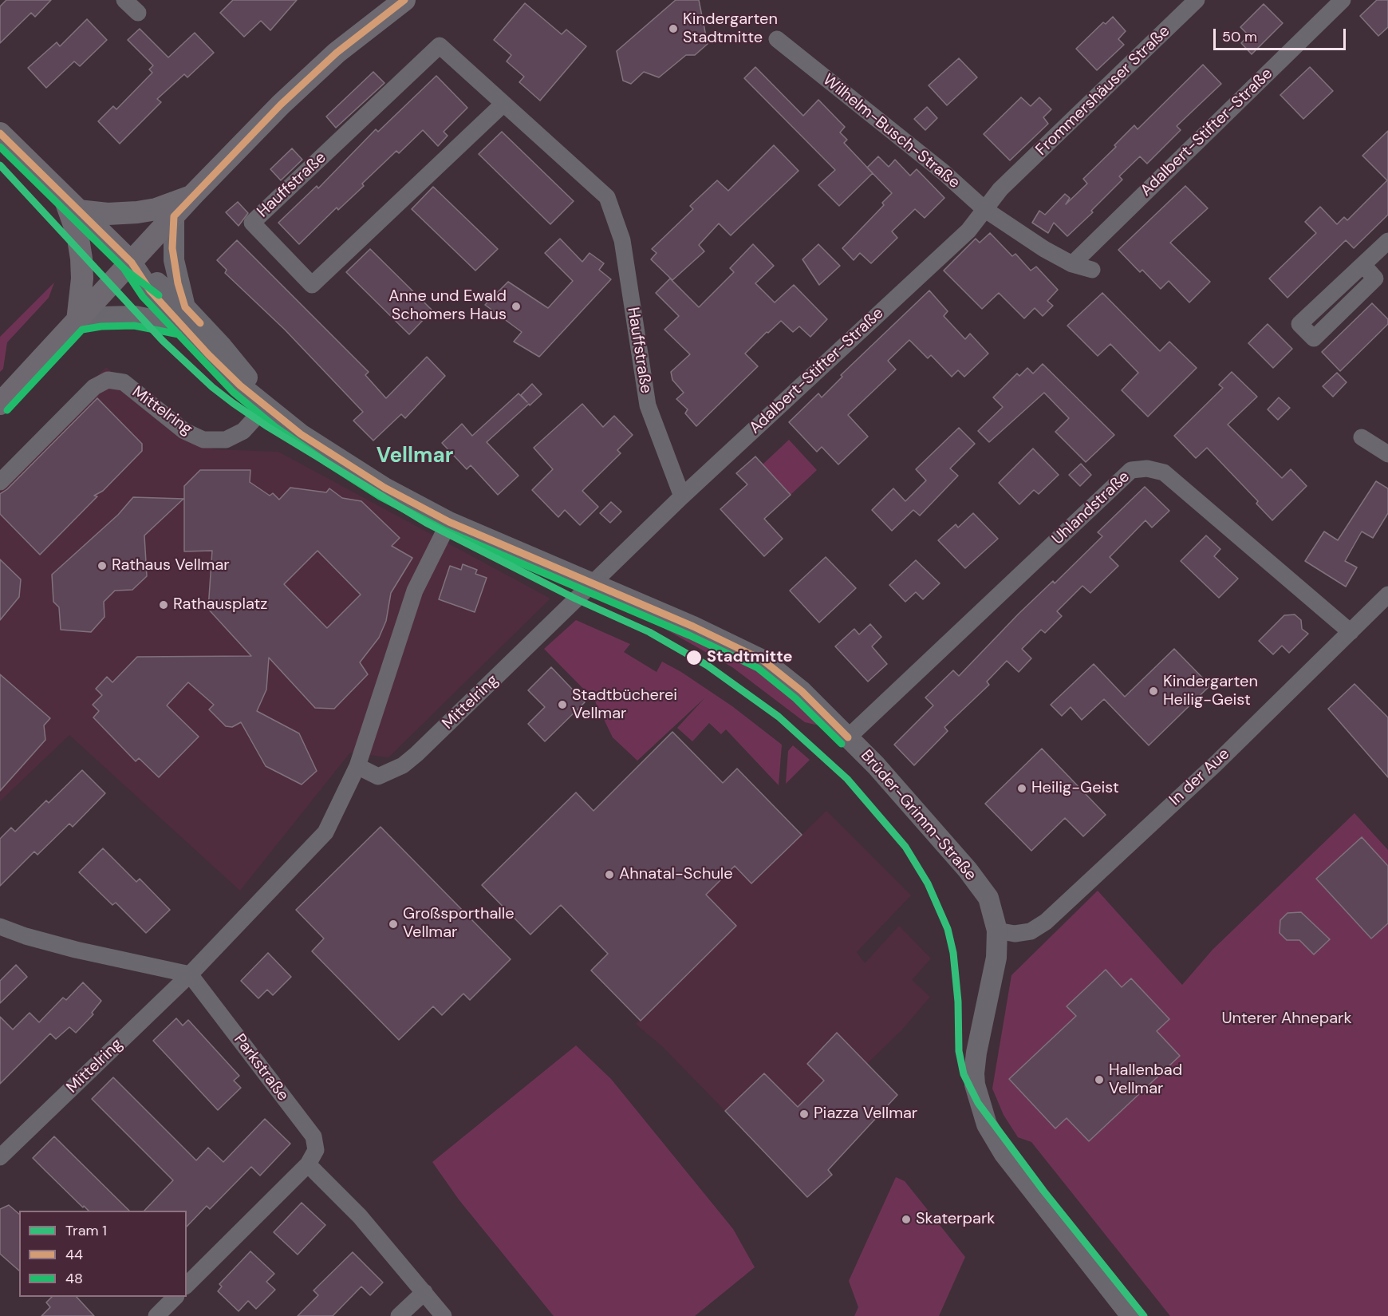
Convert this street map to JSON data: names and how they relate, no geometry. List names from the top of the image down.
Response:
{
  "streets": {
    "street": [
      "Frommershäuser Straße",
      "Wilhelm-Busch-Straße",
      "Adalbert-Stifter-Straße",
      "Hauffstraße",
      "Mittelring",
      "Uhlandstraße",
      "In der Aue",
      "Brüder-Grimm-Straße",
      "Parkstraße"
    ]
  },
  "crossings": [
    ["Frommershäuser Straße", "Wilhelm-Busch-Straße"],
    ["Frommershäuser Straße", "Adalbert-Stifter-Straße"],
    ["Wilhelm-Busch-Straße", "Adalbert-Stifter-Straße"],
    ["Adalbert-Stifter-Straße", "Hauffstraße"],
    ["Adalbert-Stifter-Straße", "Mittelring"],
    ["Adalbert-Stifter-Straße", "Brüder-Grimm-Straße"],
    ["Mittelring", "Brüder-Grimm-Straße"],
    ["Mittelring", "Parkstraße"],
    ["Uhlandstraße", "In der Aue"],
    ["Uhlandstraße", "Brüder-Grimm-Straße"],
    ["In der Aue", "Brüder-Grimm-Straße"]
  ],
  "districts": ["Vellmar"],
  "parks": ["Unterer Ahnepark"],
  "places": [
    "Kindergarten Stadtmitte",
    "Anne und Ewald Schomers Haus",
    "Rathaus Vellmar",
    "Rathausplatz",
    "Stadtmitte",
    "Kindergarten Heilig-Geist",
    "Stadtbücherei Vellmar",
    "Heilig-Geist",
    "Ahnatal-Schule",
    "Großsporthalle Vellmar",
    "Hallenbad Vellmar",
    "Piazza Vellmar",
    "Skaterpark"
  ],
  "lines": ["transit line 44", "transit line 48", "tram line 1"],
  "legend": ["Tram 1", "44", "48"],
  "scale_bar": "50 m"
}
